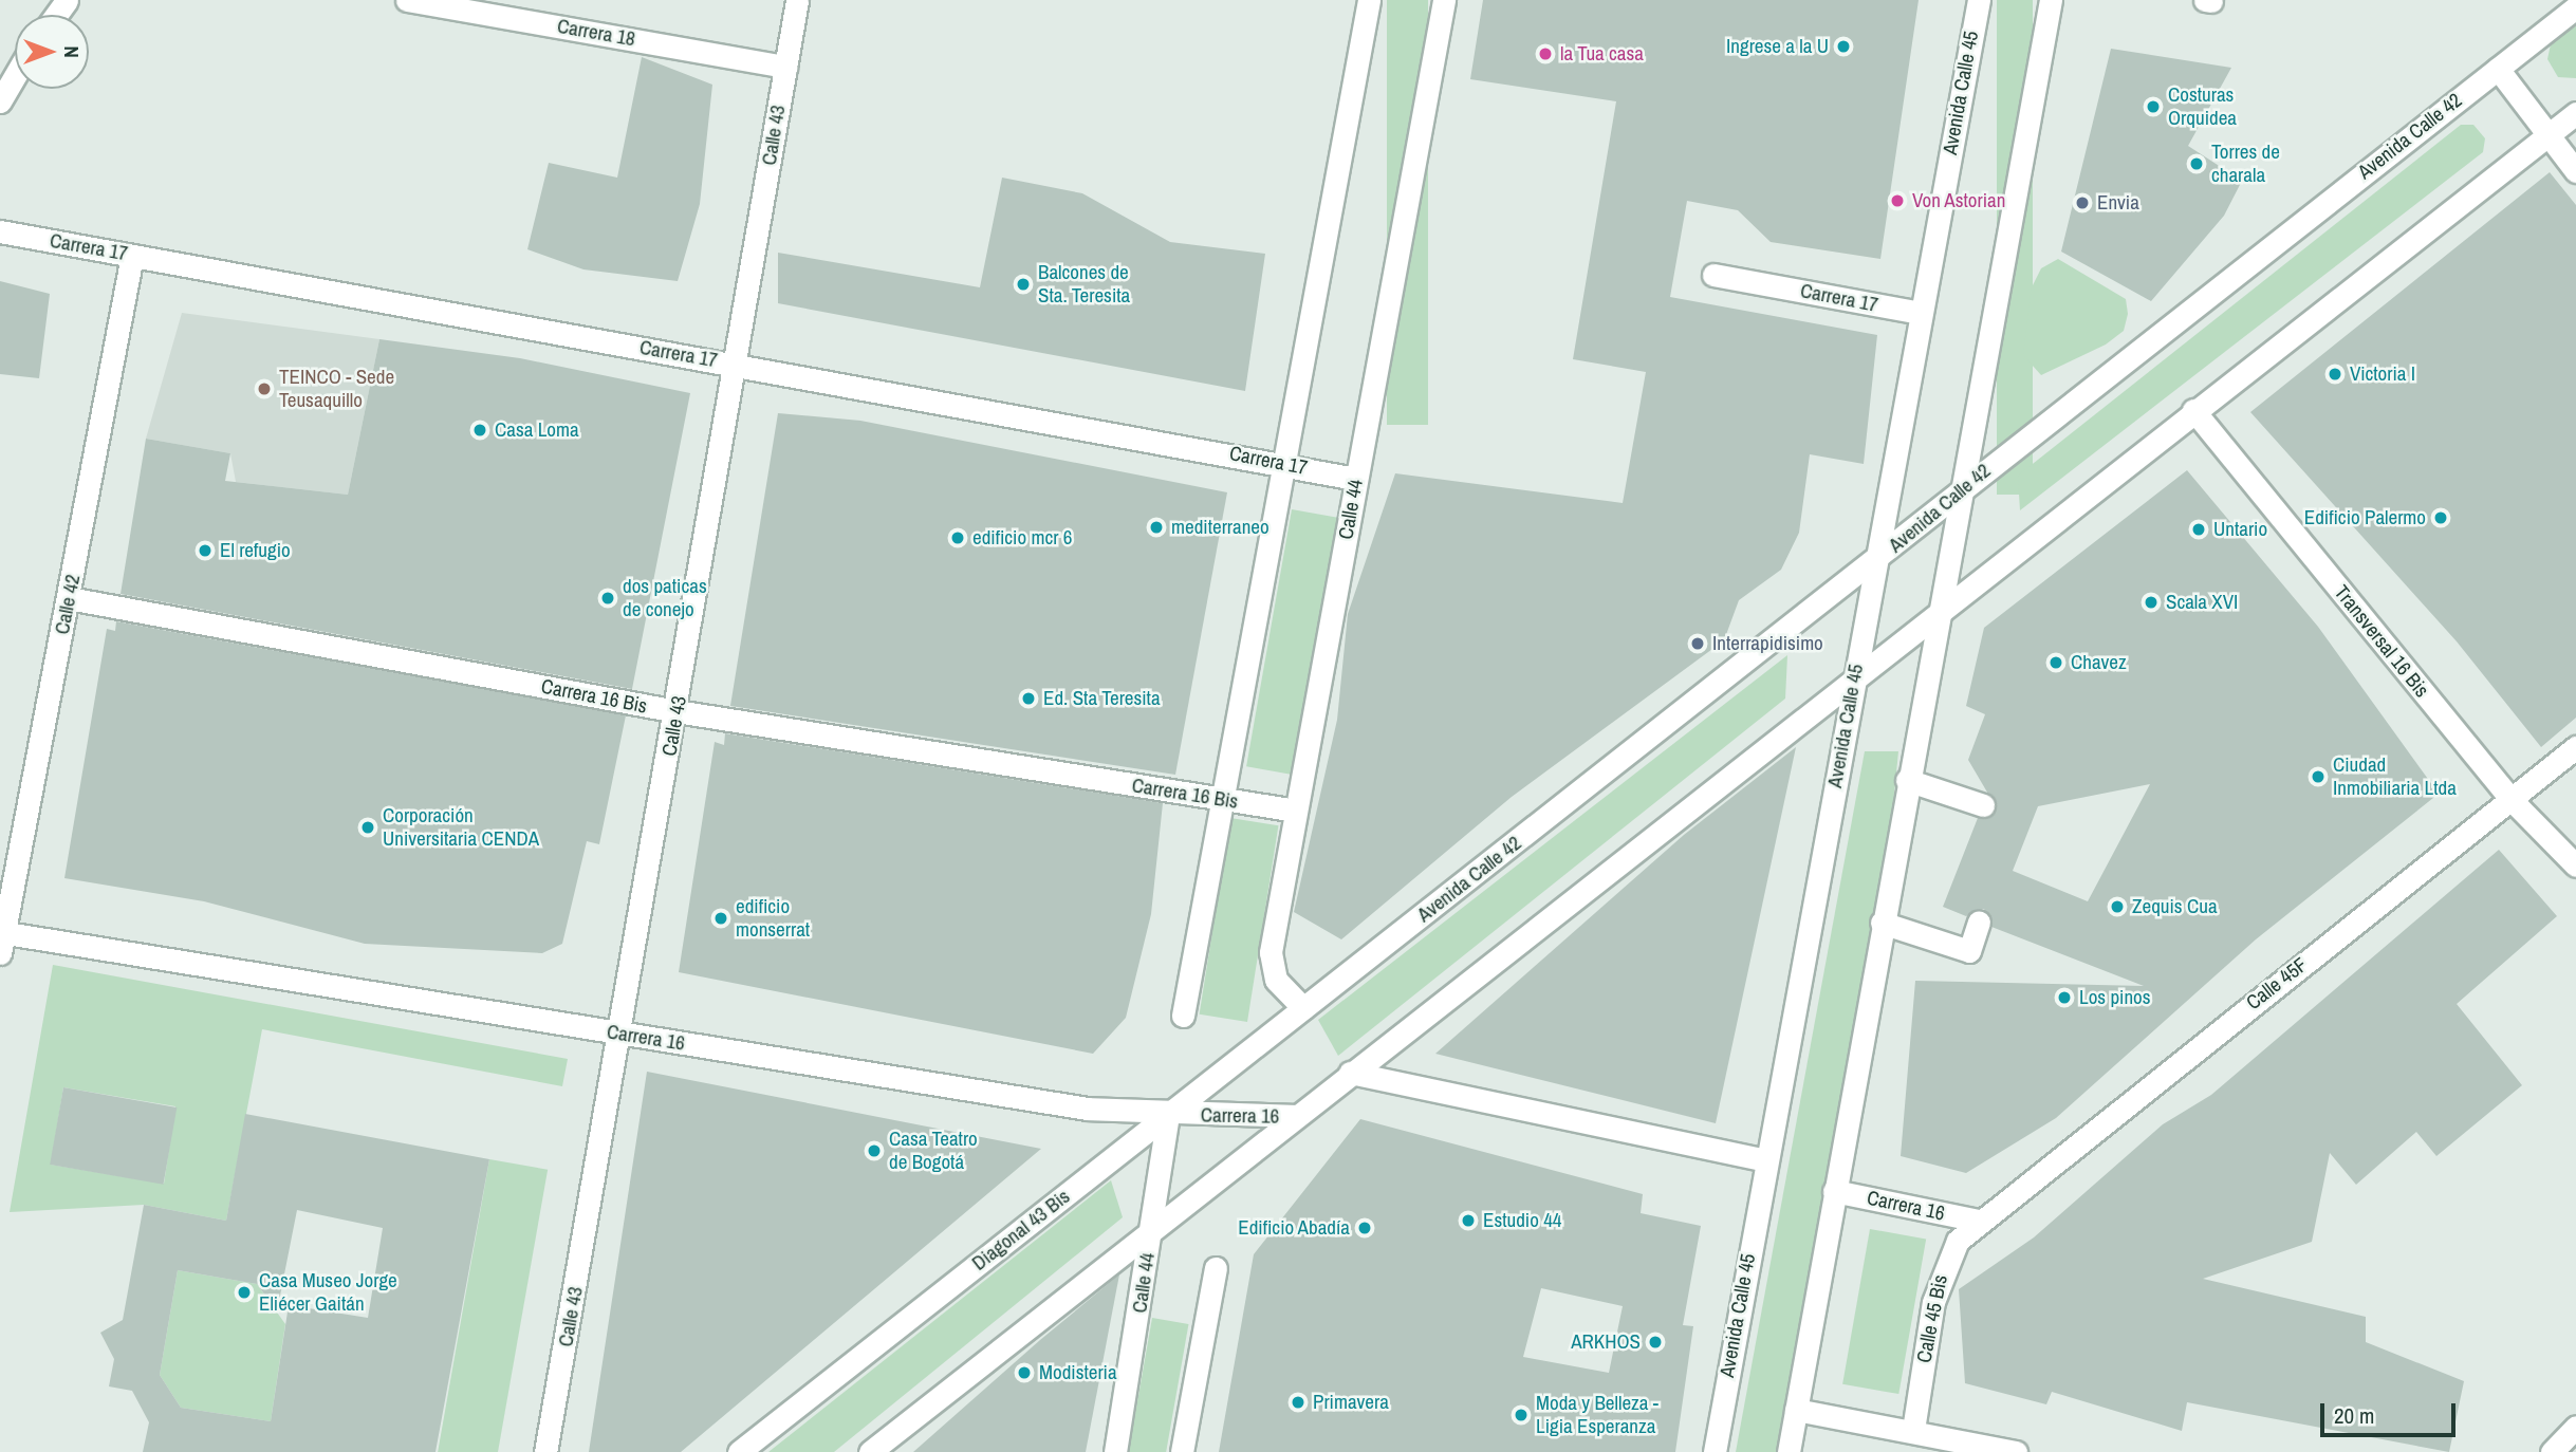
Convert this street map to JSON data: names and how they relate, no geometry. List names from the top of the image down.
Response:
{
  "streets": {
    "street": [
      "Carrera 18",
      "Avenida Calle 45",
      "Calle 43",
      "Avenida Calle 42",
      "Carrera 17",
      "Calle 44",
      "Calle 42",
      "Transversal 16 Bis",
      "Carrera 16 Bis",
      "Calle 45F",
      "Carrera 16",
      "Diagonal 43 Bis",
      "Calle 45 Bis"
    ]
  },
  "crossings": [
    ["Carrera 18", "Calle 43"],
    ["Avenida Calle 45", "Avenida Calle 42"],
    ["Avenida Calle 45", "Carrera 17"],
    ["Calle 43", "Carrera 17"],
    ["Calle 43", "Carrera 16 Bis"],
    ["Calle 43", "Carrera 16"],
    ["Avenida Calle 42", "Calle 44"],
    ["Avenida Calle 42", "Diagonal 43 Bis"],
    ["Carrera 17", "Calle 44"],
    ["Carrera 17", "Calle 42"],
    ["Calle 44", "Carrera 16 Bis"],
    ["Calle 44", "Carrera 16"],
    ["Calle 44", "Diagonal 43 Bis"],
    ["Calle 42", "Carrera 16 Bis"],
    ["Calle 42", "Carrera 16"],
    ["Transversal 16 Bis", "Calle 45F"],
    ["Calle 45F", "Carrera 16"],
    ["Calle 45F", "Calle 45 Bis"],
    ["Carrera 16", "Diagonal 43 Bis"],
    ["Carrera 16", "Calle 45 Bis"]
  ],
  "places": [
    "Ingrese a la U",
    "la Tua casa",
    "Costuras Orquidea",
    "Torres de charala",
    "Von Astorian",
    "Envia",
    "Balcones de Sta. Teresita",
    "Victoria I",
    "TEINCO - Sede Teusaquillo",
    "Casa Loma",
    "Edificio Palermo",
    "mediterraneo",
    "Untario",
    "edificio mcr 6",
    "El refugio",
    "dos paticas de conejo",
    "Scala XVI",
    "Interrapidisimo",
    "Chavez",
    "Ed. Sta Teresita",
    "Ciudad Inmobiliaria Ltda",
    "Corporación Universitaria CENDA",
    "Zequis Cua",
    "edificio monserrat",
    "Los pinos",
    "Casa Teatro de Bogotá",
    "Estudio 44",
    "Edificio Abadía",
    "Casa Museo Jorge Eliécer Gaitán",
    "ARKHOS",
    "Modisteria",
    "Primavera",
    "Moda y Belleza - Ligia Esperanza"
  ],
  "scale_bar": "20 m",
  "north": "right"
}
